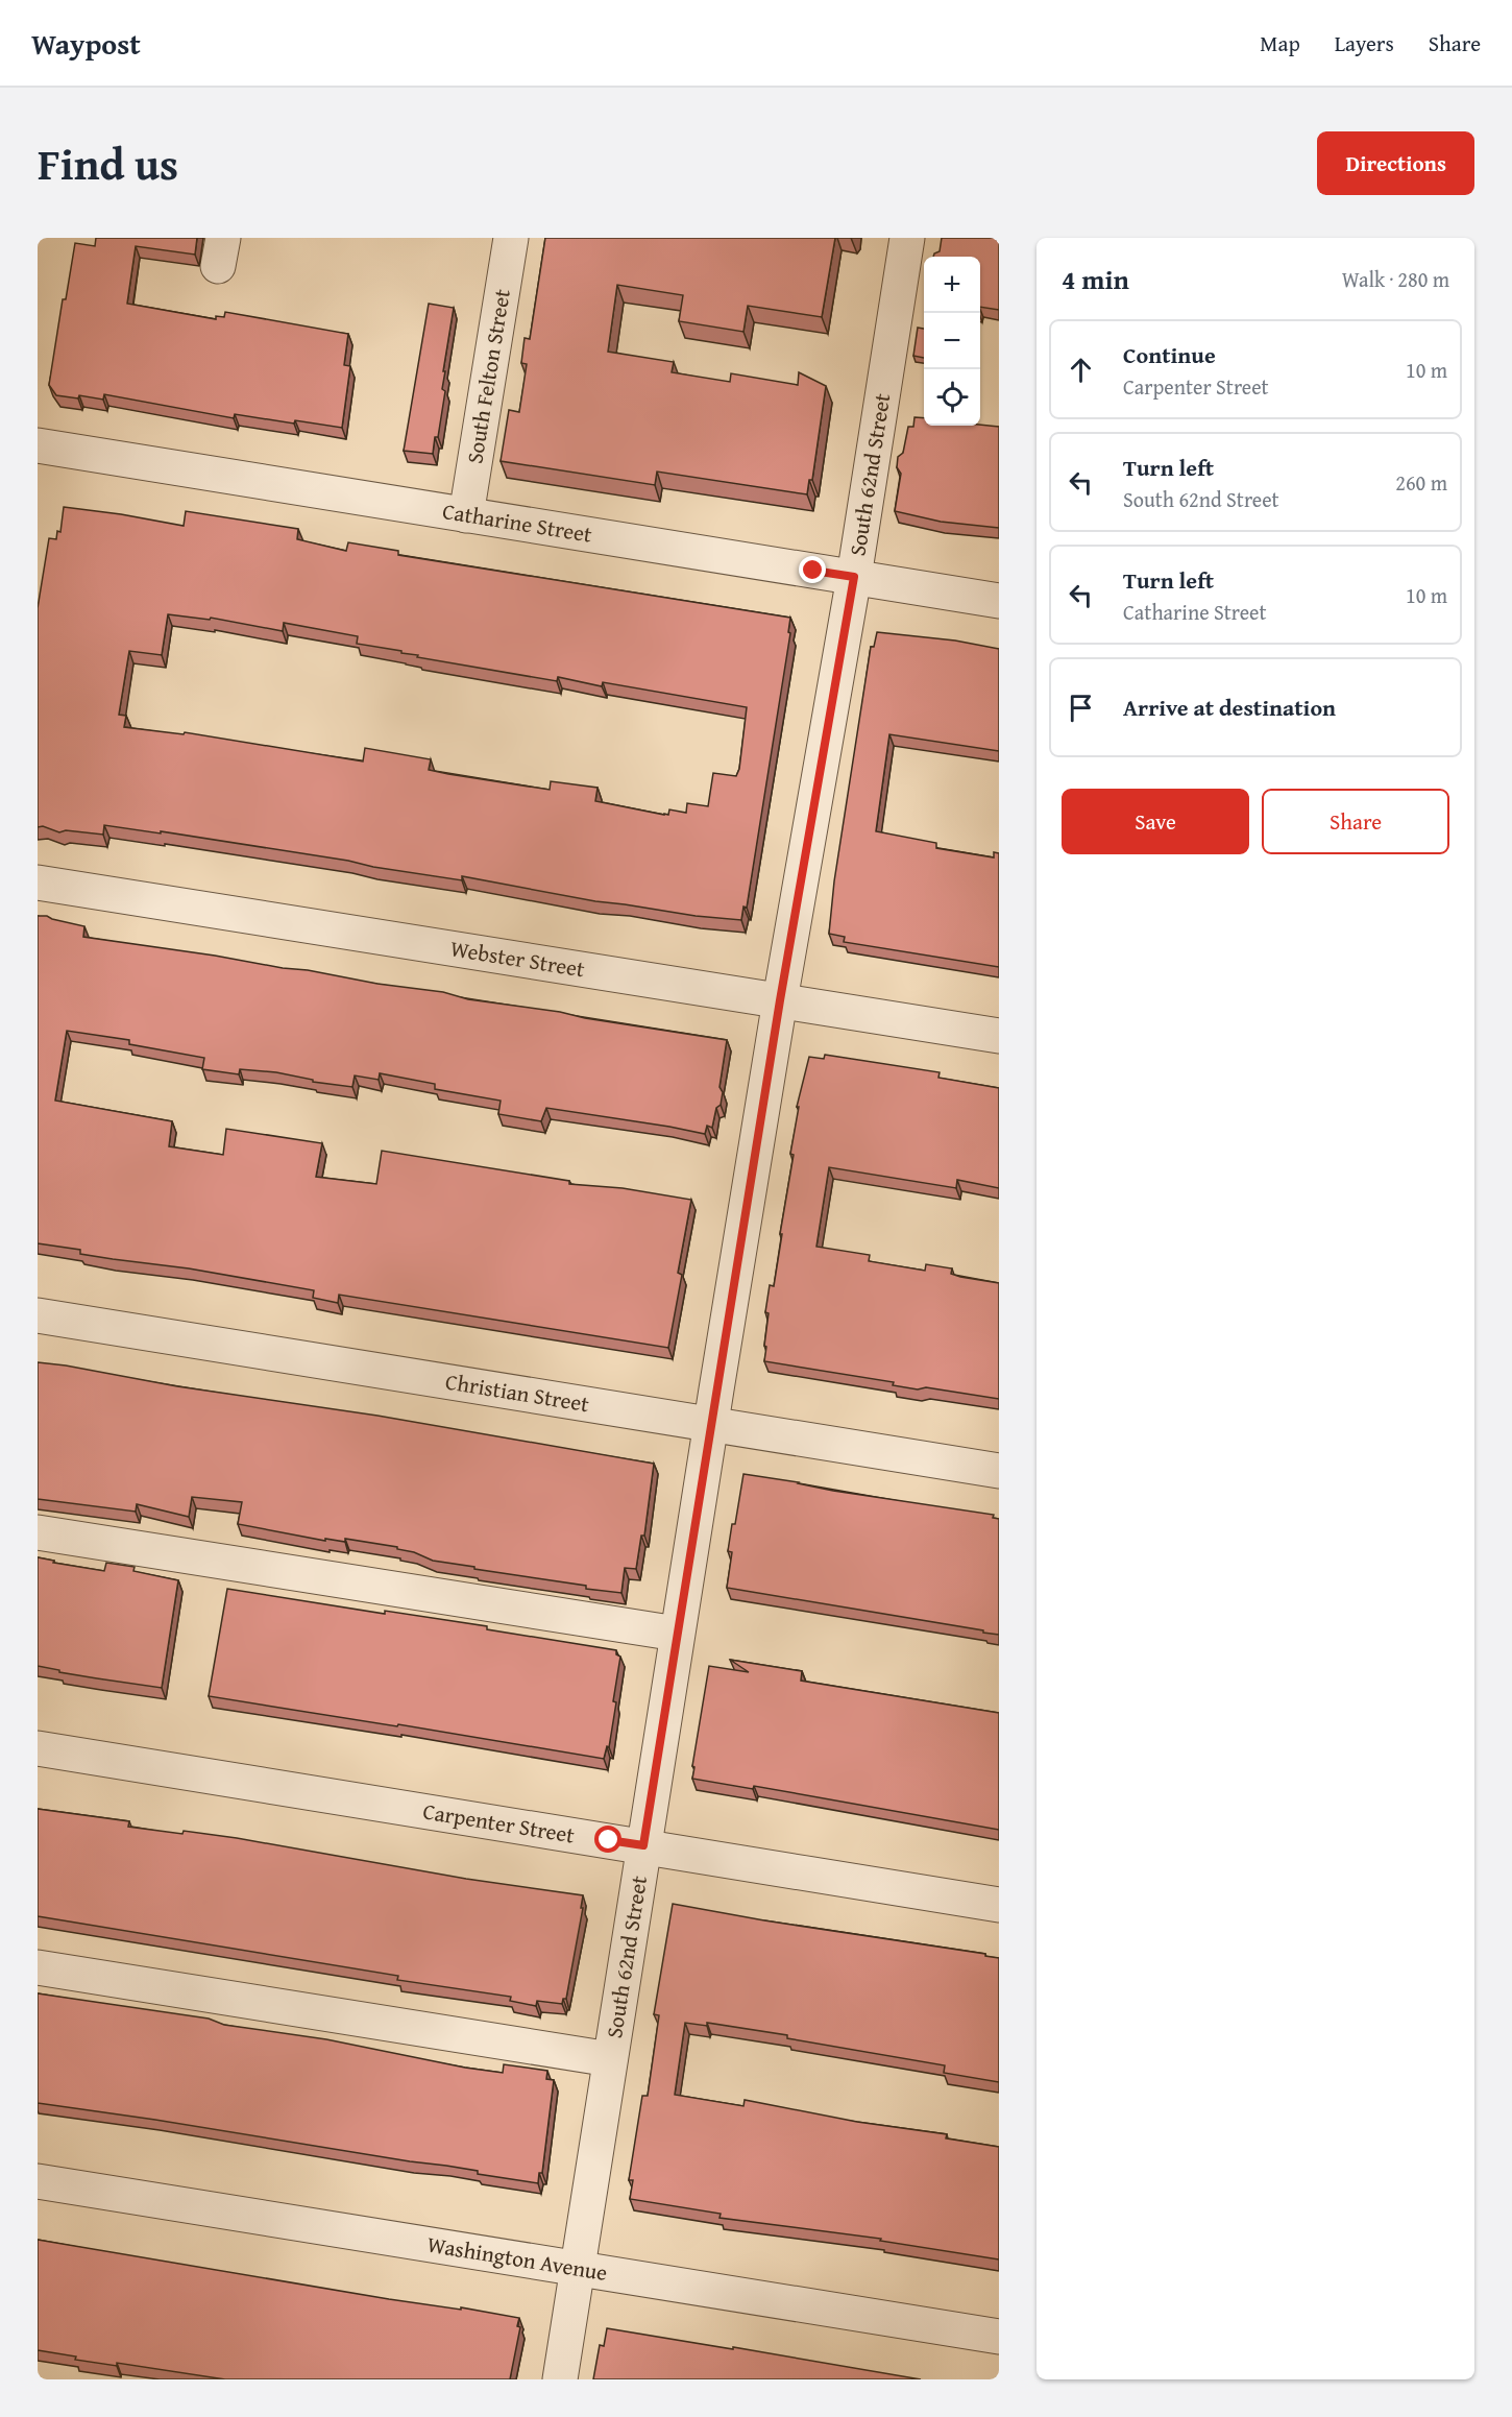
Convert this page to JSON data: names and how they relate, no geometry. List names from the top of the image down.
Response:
{
  "streets": {
    "street": [
      "South Felton Street",
      "South 62nd Street",
      "Catharine Street",
      "Webster Street",
      "Christian Street",
      "Carpenter Street",
      "Washington Avenue"
    ]
  },
  "crossings": [
    ["South Felton Street", "Catharine Street"],
    ["South 62nd Street", "Catharine Street"],
    ["South 62nd Street", "Webster Street"],
    ["South 62nd Street", "Christian Street"],
    ["South 62nd Street", "Carpenter Street"],
    ["South 62nd Street", "Washington Avenue"]
  ],
  "page": {
    "header": "Waypost",
    "nav": ["Map", "Layers", "Share"],
    "title": "Find us",
    "buttons": [
      "Directions",
      ["Save", "Share"]
    ],
    "heading": ["4 min", "Walk · 280 m"],
    "map_buttons": ["+", "−"],
    "list": [
      ["Continue", "Carpenter Street", "10 m"],
      ["Turn left", "South 62nd Street", "260 m"],
      ["Turn left", "Catharine Street", "10 m"],
      "Arrive at destination"
    ]
  }
}
